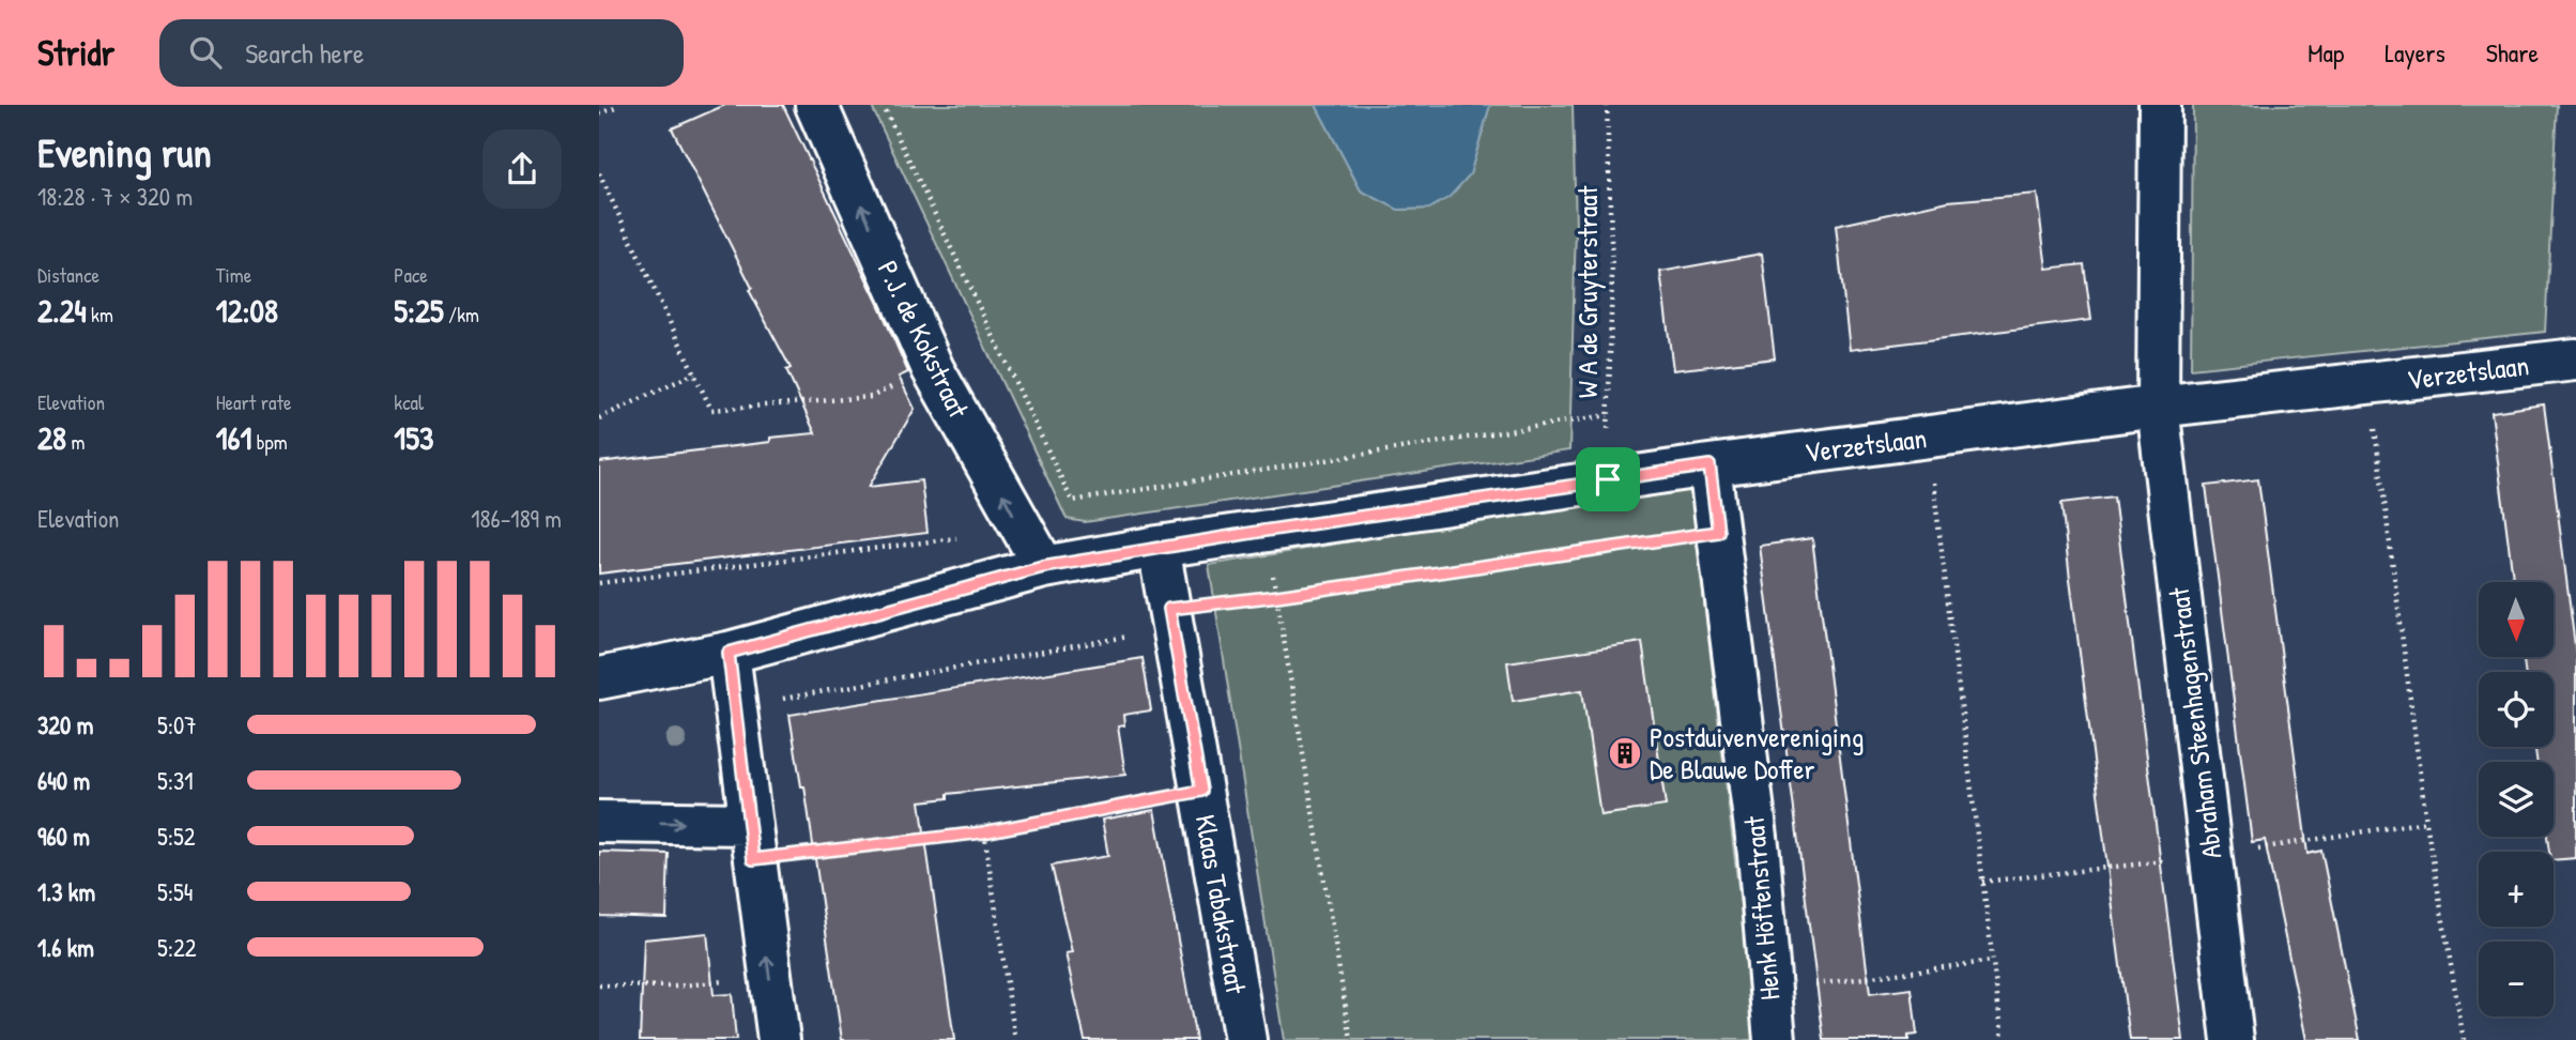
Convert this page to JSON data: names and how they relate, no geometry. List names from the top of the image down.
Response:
{
  "streets": {
    "street": [
      "P.J. de Kokstraat",
      "Verzetslaan",
      "Abraham Steenhagenstraat",
      "Klaas Tabakstraat",
      "Henk Höftenstraat"
    ],
    "path": ["W A de Gruyterstraat"]
  },
  "crossings": [
    ["W A de Gruyterstraat", "Verzetslaan"],
    ["P.J. de Kokstraat", "Verzetslaan"],
    ["Verzetslaan", "Abraham Steenhagenstraat"],
    ["Verzetslaan", "Klaas Tabakstraat"],
    ["Verzetslaan", "Henk Höftenstraat"]
  ],
  "one_way": ["P.J. de Kokstraat"],
  "places": {
    "building": ["Postduivenvereniging De Blauwe Doffer"]
  },
  "north": "bottom",
  "page": {
    "header": "Stridr",
    "search": "Search here",
    "nav": ["Map", "Layers", "Share"],
    "heading": ["Evening run", "18:28 · 7 × 320 m"],
    "stats": [
      ["Distance", "2.24 km"],
      ["Time", "12:08"],
      ["Pace", "5:25 /km"],
      ["Elevation", "28 m"],
      ["Heart rate", "161 bpm"],
      ["kcal", "153"]
    ],
    "chart": ["Elevation", "186–189 m"],
    "map_buttons": ["+", "−"],
    "list": [
      {
        "name": "320 m",
        "note": "5:07"
      },
      {
        "name": "640 m",
        "note": "5:31"
      },
      {
        "name": "960 m",
        "note": "5:52"
      },
      {
        "name": "1.3 km",
        "note": "5:54"
      },
      {
        "name": "1.6 km",
        "note": "5:22"
      }
    ]
  }
}
